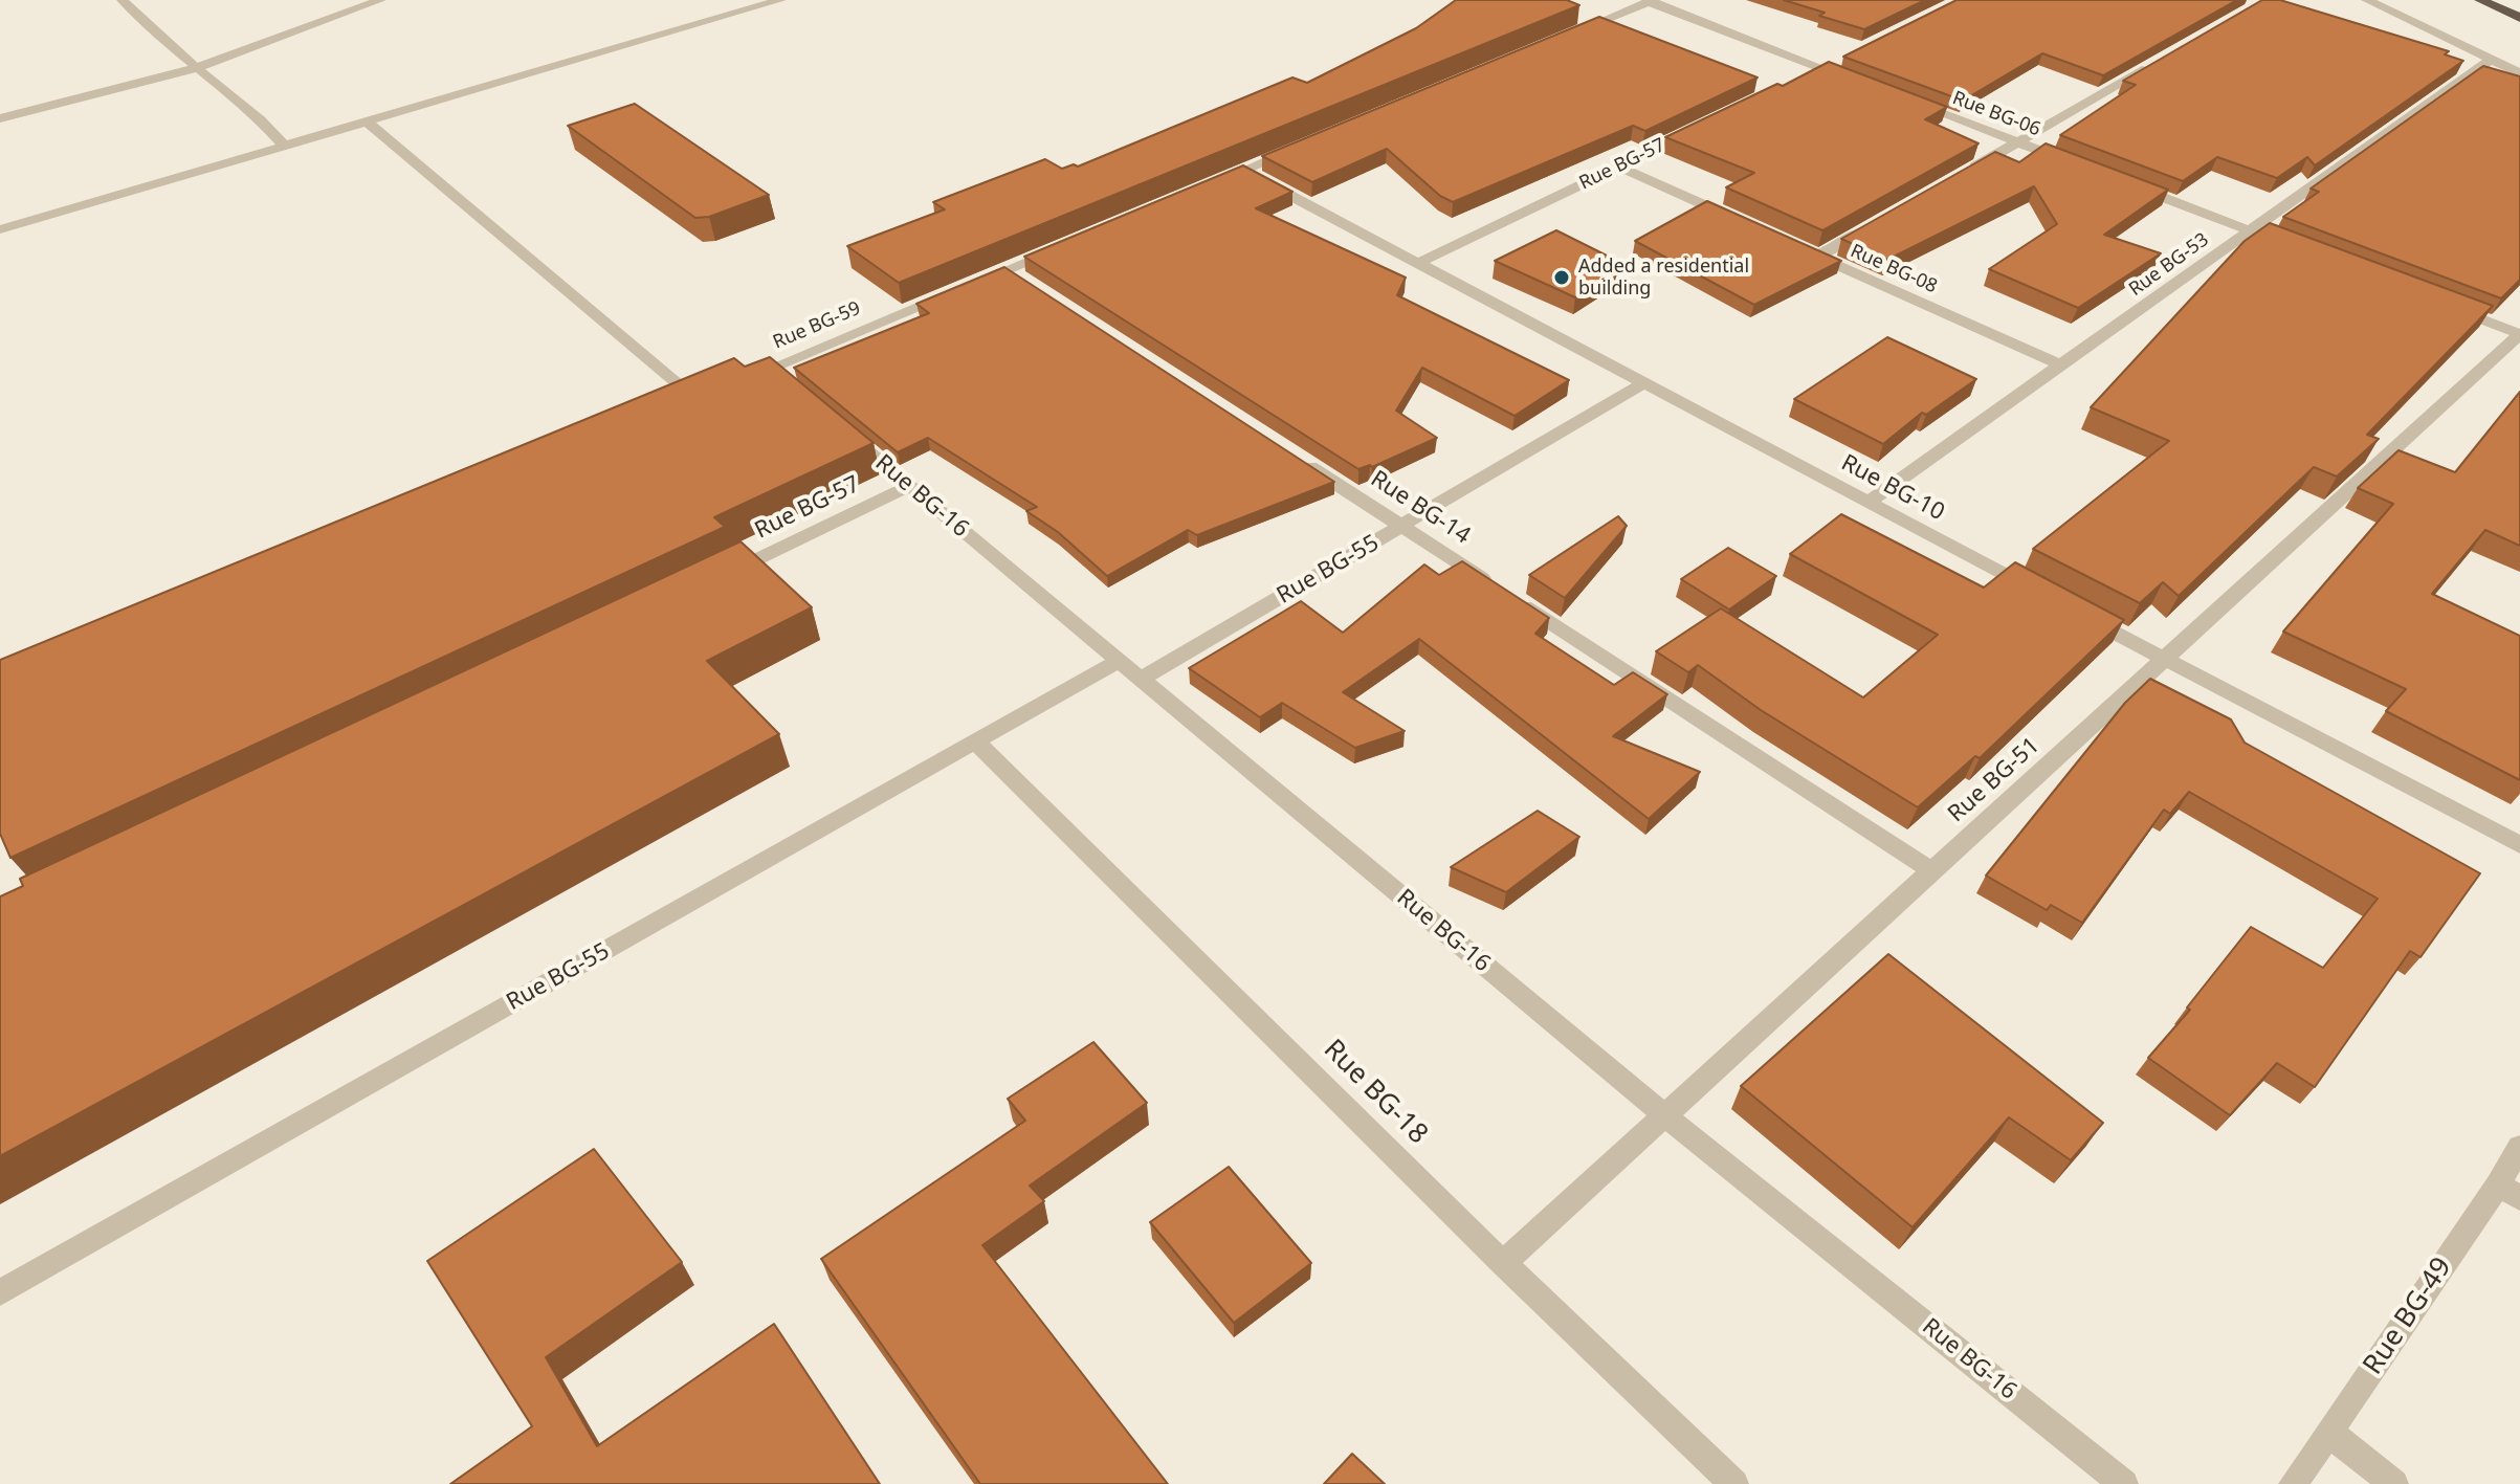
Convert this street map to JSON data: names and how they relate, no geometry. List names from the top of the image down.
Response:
{
  "streets": {
    "street": [
      "Rue BG-06",
      "Rue BG-57",
      "Rue BG-53",
      "Rue BG-08",
      "Rue BG-59",
      "Rue BG-10",
      "Rue BG-16",
      "Rue BG-14",
      "Rue BG-55",
      "Rue BG-51",
      "Rue BG-18",
      "Rue BG-49"
    ]
  },
  "crossings": [
    ["Rue BG-57", "Rue BG-10"],
    ["Rue BG-57", "Rue BG-16"],
    ["Rue BG-53", "Rue BG-08"],
    ["Rue BG-53", "Rue BG-10"],
    ["Rue BG-10", "Rue BG-55"],
    ["Rue BG-16", "Rue BG-55"],
    ["Rue BG-16", "Rue BG-51"],
    ["Rue BG-14", "Rue BG-55"],
    ["Rue BG-14", "Rue BG-51"],
    ["Rue BG-55", "Rue BG-18"],
    ["Rue BG-51", "Rue BG-18"]
  ],
  "places": ["Added a residential building"]
}
